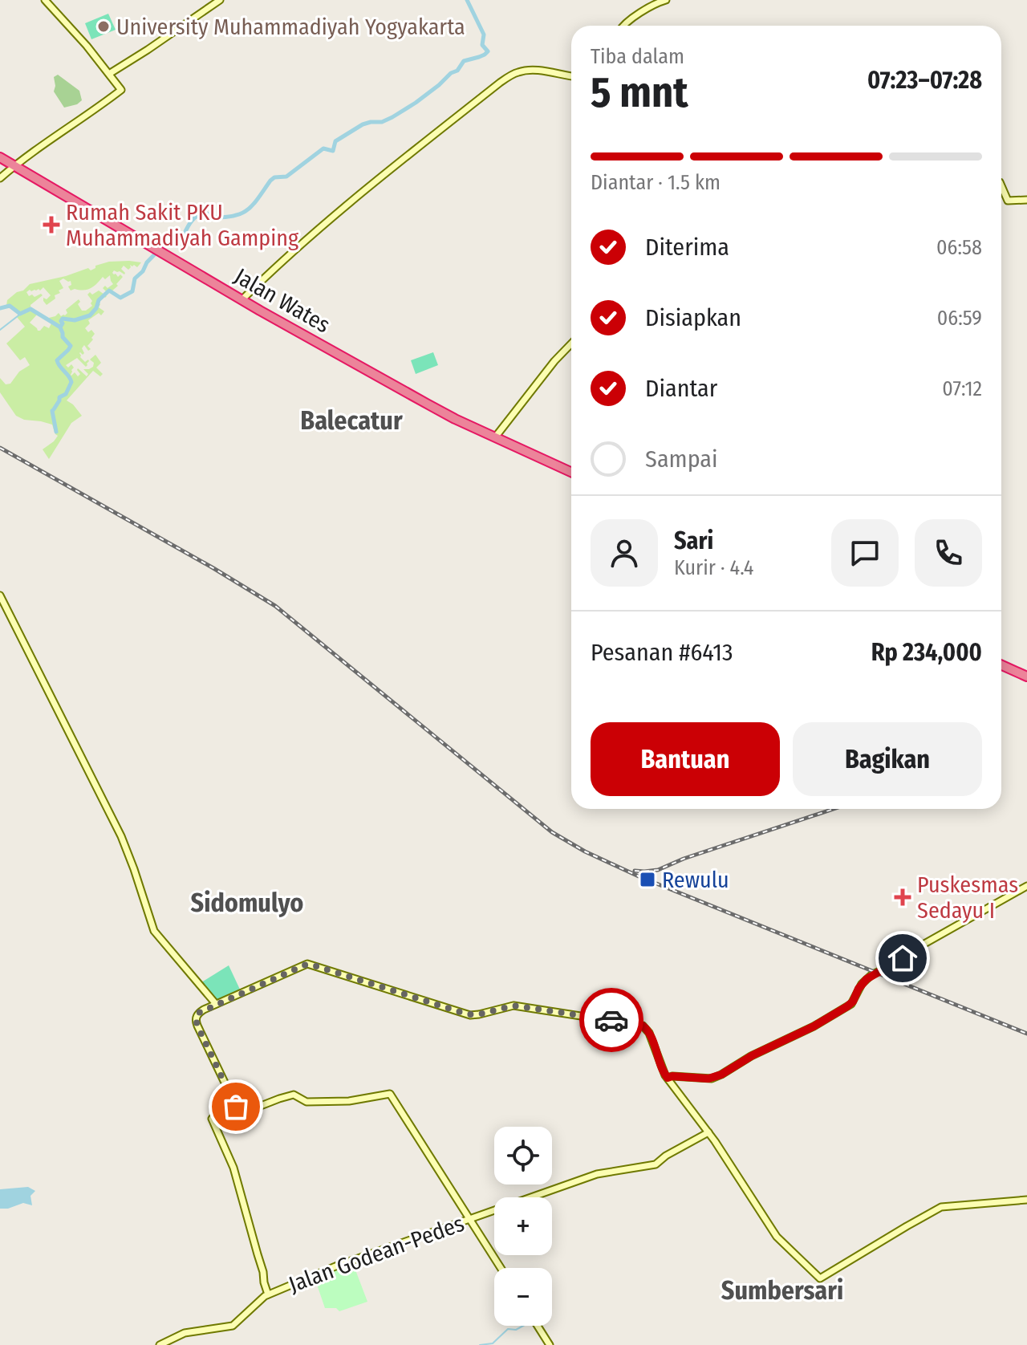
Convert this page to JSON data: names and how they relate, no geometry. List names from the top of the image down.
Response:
{
  "streets": {
    "highway": ["Jalan Wates"],
    "street": ["Jalan Godean-Pedes"]
  },
  "districts": ["Balecatur", "Sidomulyo", "Sumbersari"],
  "places": {
    "other": ["University Muhammadiyah Yogyakarta"],
    "health": ["Rumah Sakit PKU Muhammadiyah Gamping", "Puskesmas Sedayu I"],
    "transit": ["Rewulu"]
  },
  "page": {
    "heading": ["5 mnt", "Tiba dalam", "07:23–07:28"],
    "panel": [
      "Sari",
      "Kurir · 4.4",
      "Pesanan #6413",
      "Rp 234,000"
    ],
    "bar": "Diantar · 1.5 km",
    "list": [
      ["Diterima", "06:58"],
      ["Disiapkan", "06:59"],
      ["Diantar", "07:12"],
      "Sampai"
    ],
    "buttons": ["Bantuan", "Bagikan"],
    "map_buttons": ["+", "−"]
  }
}
